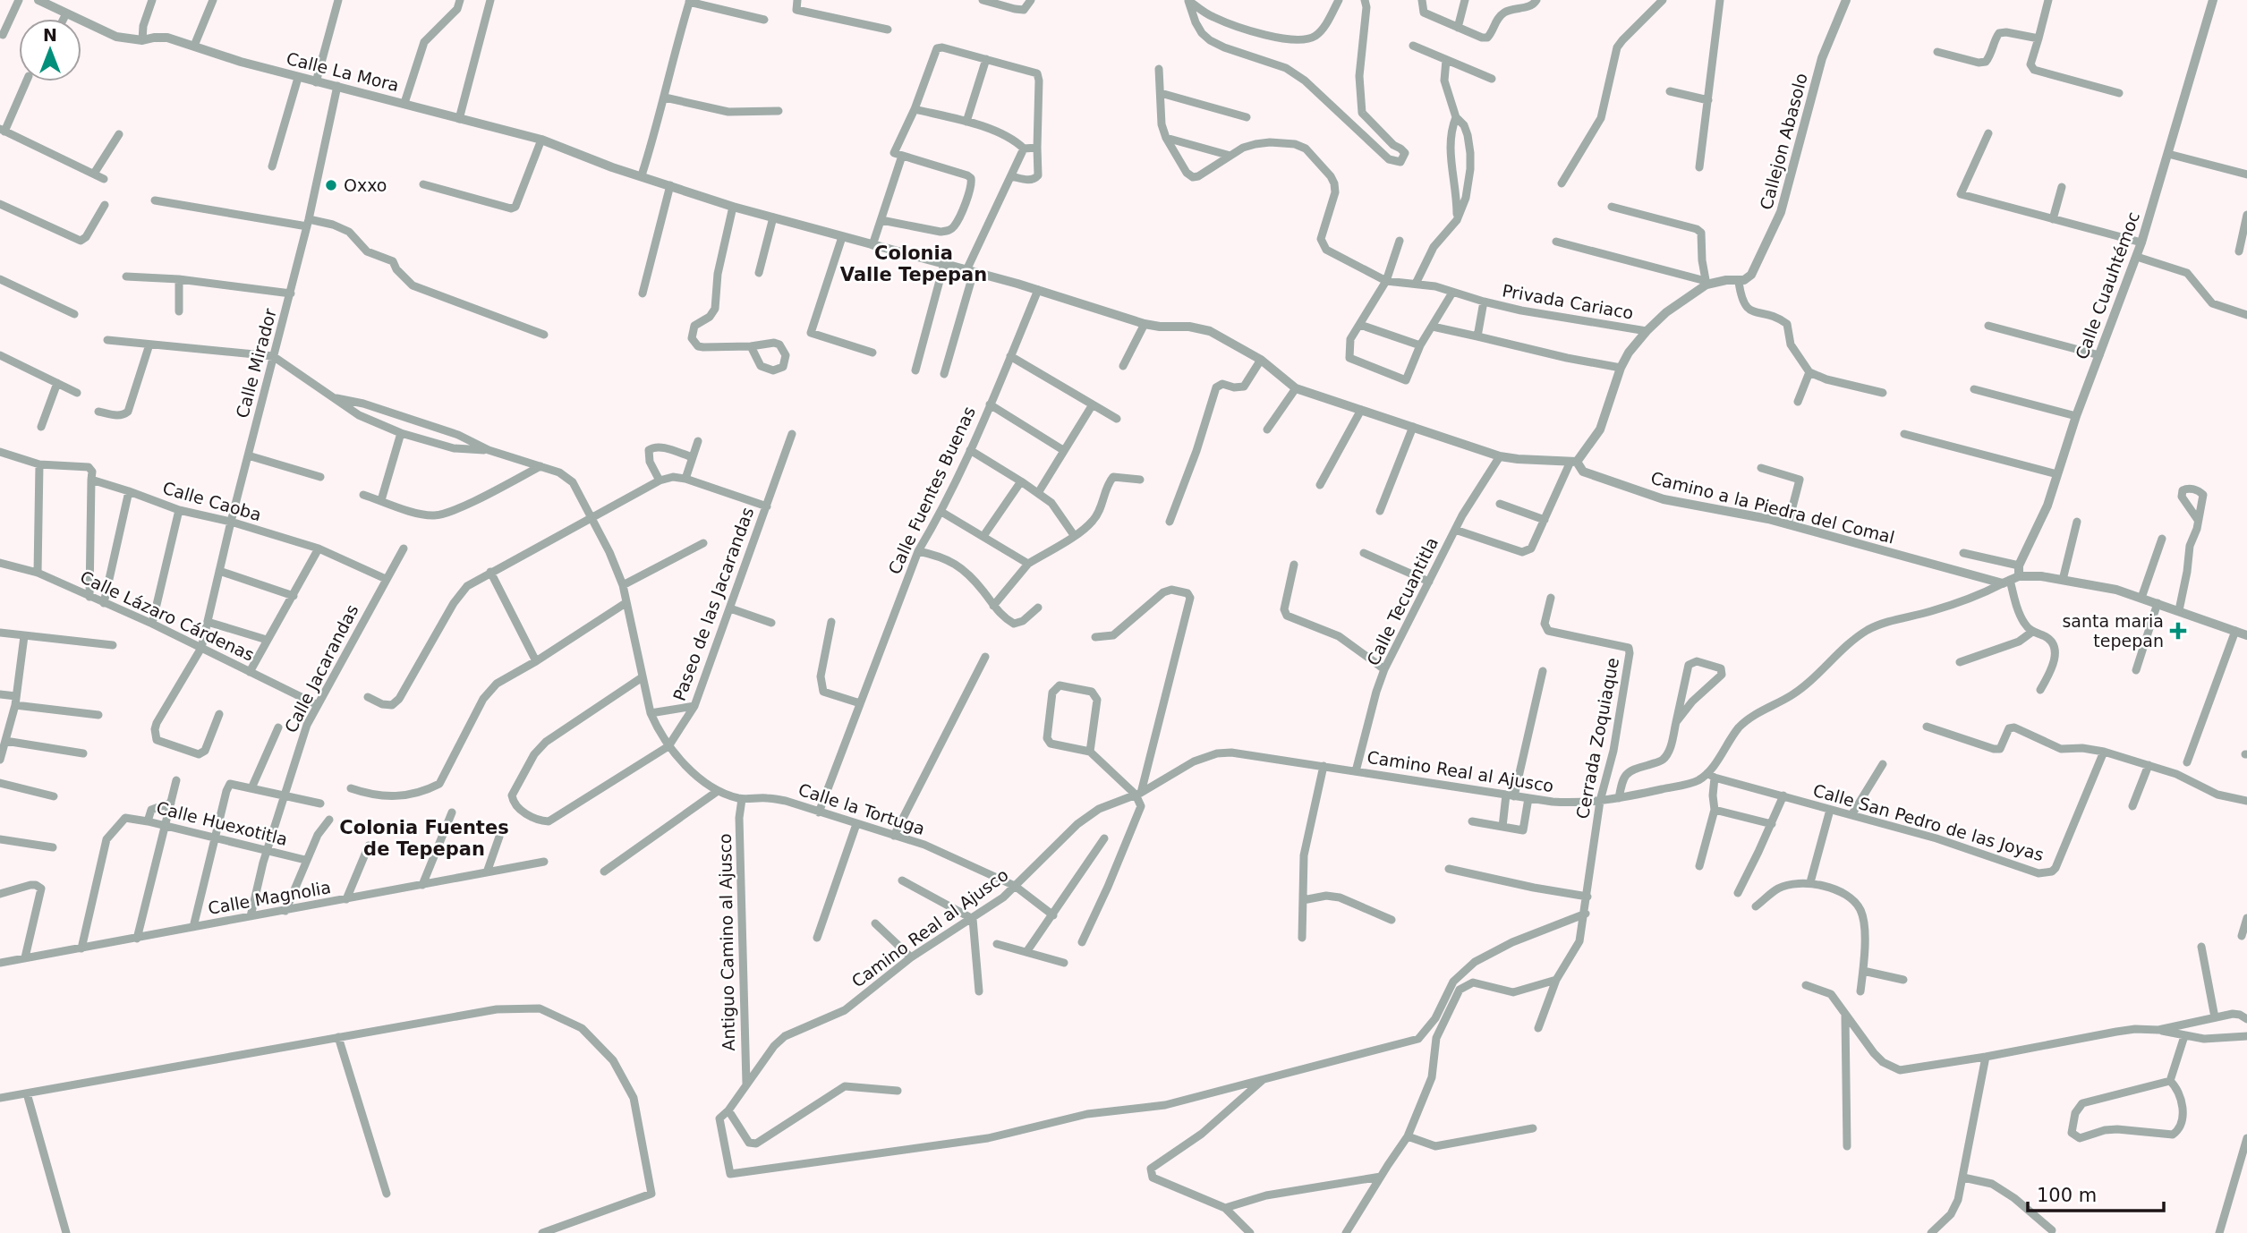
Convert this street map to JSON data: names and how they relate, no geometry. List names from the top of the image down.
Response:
{
  "streets": {
    "street": [
      "Calle La Mora",
      "Callejon Abasolo",
      "Calle Cuauhtémoc",
      "Privada Cariaco",
      "Calle Mirador",
      "Calle Fuentes Buenas",
      "Calle Caoba",
      "Camino a la Piedra del Comal",
      "Calle Tecuantitla",
      "Paseo de las Jacarandas",
      "Calle Lázaro Cárdenas",
      "Calle Jacarandas",
      "Cerrada Zoquiaque",
      "Camino Real al Ajusco",
      "Calle la Tortuga",
      "Calle San Pedro de las Joyas",
      "Calle Huexotitla",
      "Calle Magnolia",
      "Antiguo Camino al Ajusco"
    ]
  },
  "crossings": [
    ["Calle La Mora", "Calle Mirador"],
    ["Calle La Mora", "Calle Fuentes Buenas"],
    ["Calle Cuauhtémoc", "Camino a la Piedra del Comal"],
    ["Calle Mirador", "Calle Caoba"],
    ["Calle Mirador", "Calle Lázaro Cárdenas"],
    ["Calle Fuentes Buenas", "Calle la Tortuga"],
    ["Calle Caoba", "Calle Jacarandas"],
    ["Calle Tecuantitla", "Camino Real al Ajusco"],
    ["Paseo de las Jacarandas", "Calle la Tortuga"],
    ["Calle Lázaro Cárdenas", "Calle Jacarandas"],
    ["Calle Jacarandas", "Calle Huexotitla"],
    ["Calle Jacarandas", "Calle Magnolia"],
    ["Cerrada Zoquiaque", "Camino Real al Ajusco"],
    ["Camino Real al Ajusco", "Calle la Tortuga"],
    ["Camino Real al Ajusco", "Calle San Pedro de las Joyas"],
    ["Camino Real al Ajusco", "Antiguo Camino al Ajusco"],
    ["Calle la Tortuga", "Antiguo Camino al Ajusco"],
    ["Calle Huexotitla", "Calle Magnolia"]
  ],
  "districts": ["Colonia Valle Tepepan", "Colonia Fuentes de Tepepan"],
  "places": {
    "other": ["Oxxo"],
    "health": ["santa maria tepepan"]
  },
  "scale_bar": "100 m",
  "north": "top"
}
